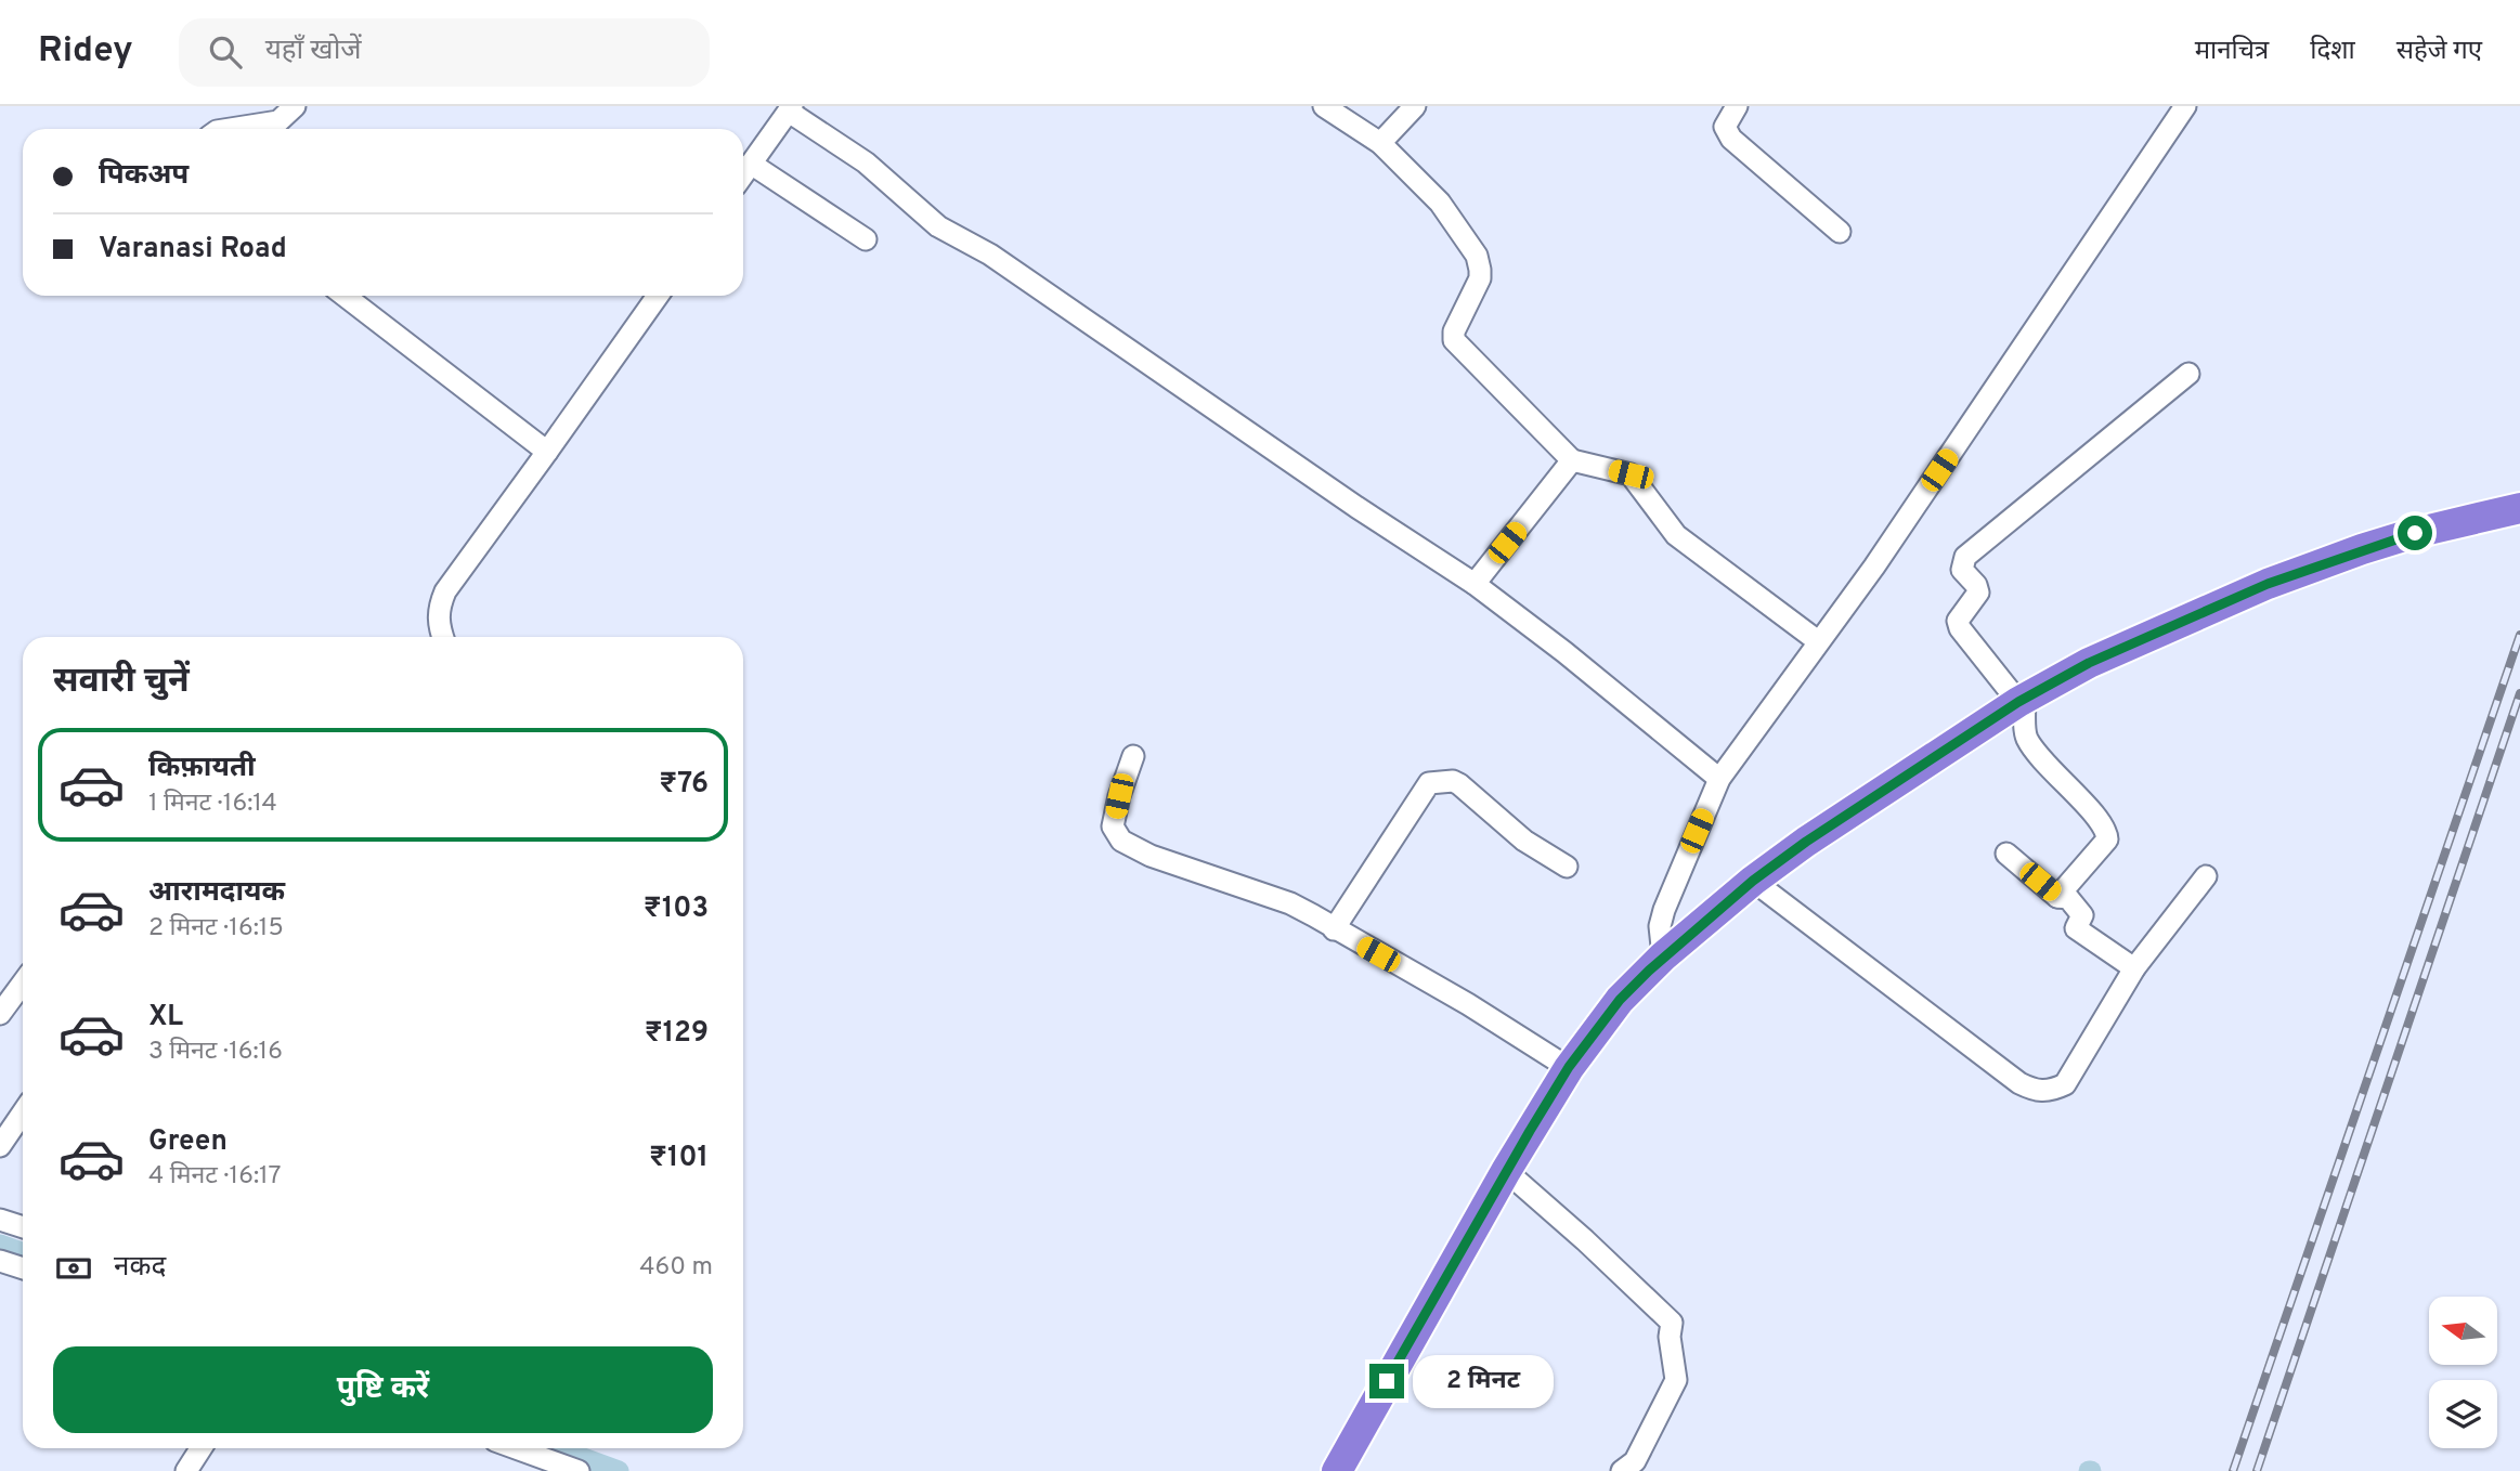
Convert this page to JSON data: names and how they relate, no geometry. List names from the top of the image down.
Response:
{
  "north": "left",
  "page": {
    "header": "Ridey",
    "search": "यहाँ खोजें",
    "nav": ["मानचित्र", "दिशा", "सहेजे गए"],
    "banner": ["पिकअप", "Varanasi Road"],
    "heading": "सवारी चुनें",
    "list": [
      {
        "name": "किफ़ायती",
        "note": "1 मिनट · 16:14",
        "value": "₹76"
      },
      {
        "name": "आरामदायक",
        "note": "2 मिनट · 16:15",
        "value": "₹103"
      },
      {
        "name": "XL",
        "note": "3 मिनट · 16:16",
        "value": "₹129"
      },
      {
        "name": "Green",
        "note": "4 मिनट · 16:17",
        "value": "₹101"
      }
    ],
    "pay": ["नकद", "460 m"],
    "buttons": "पुष्टि करें",
    "bubble": "2 मिनट"
  }
}
